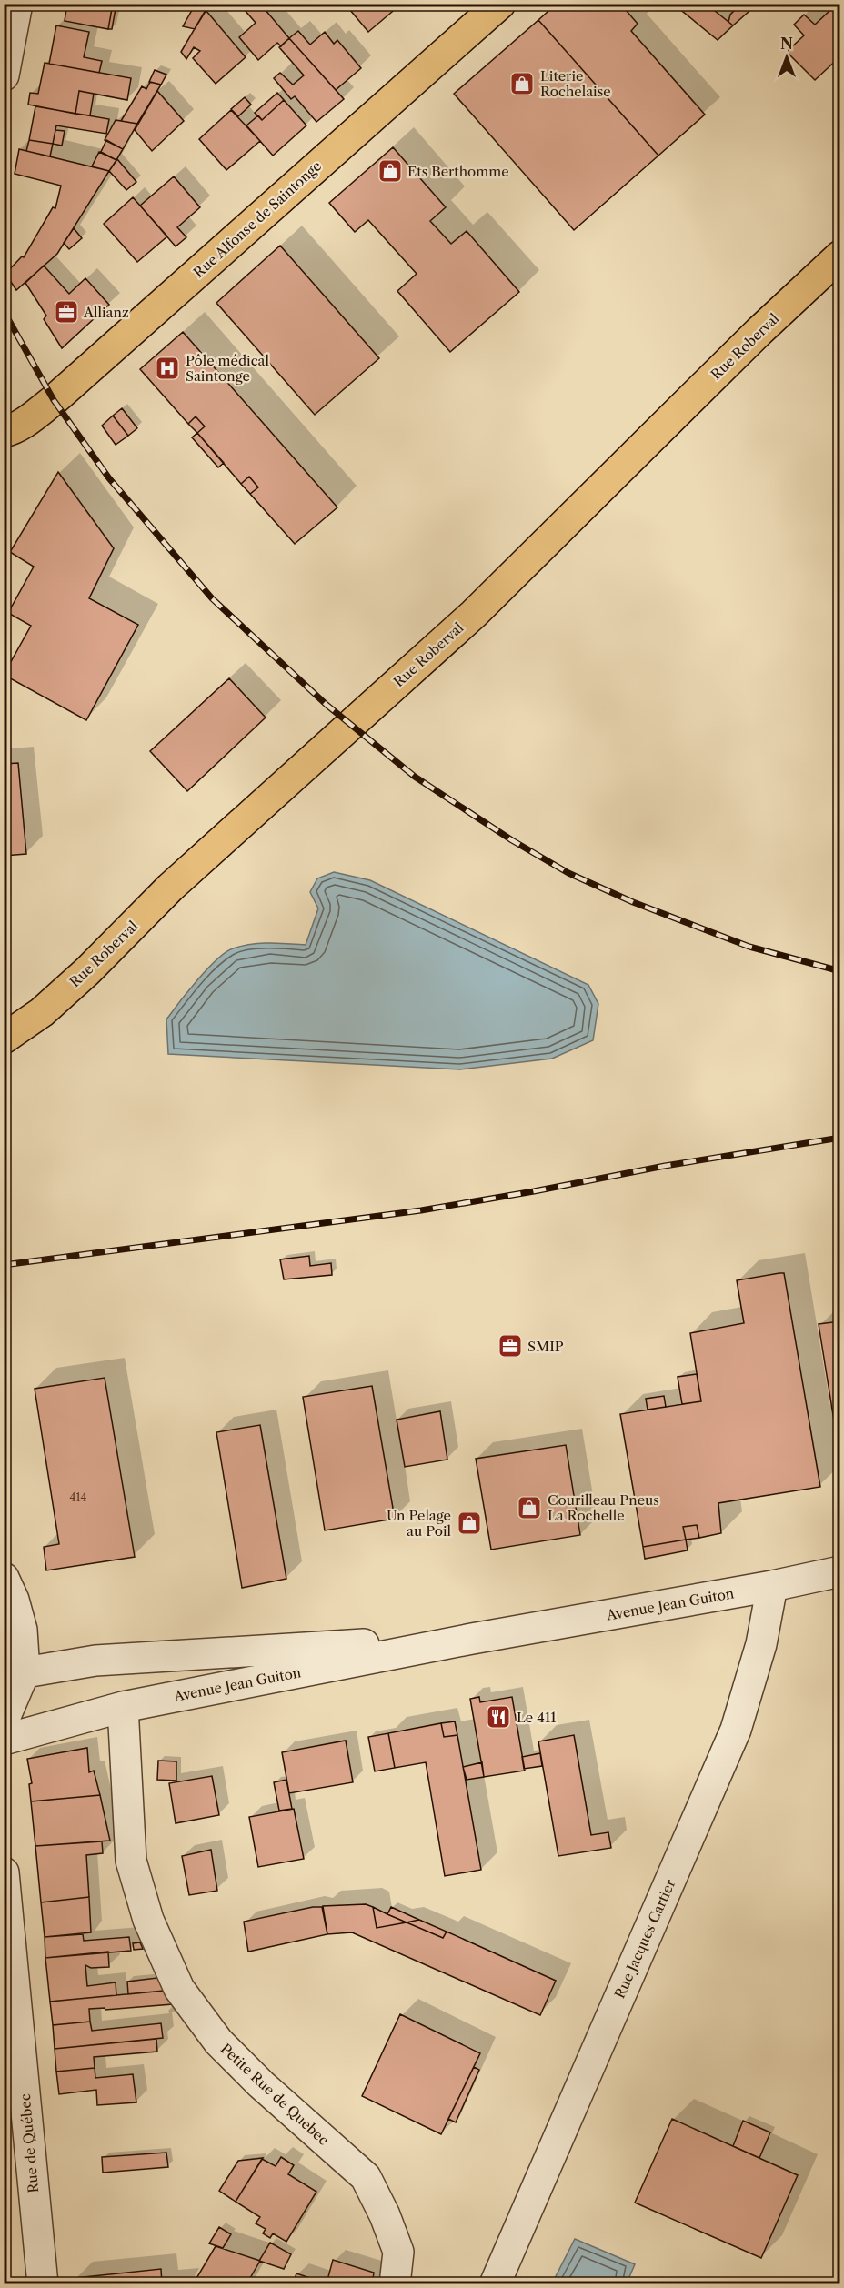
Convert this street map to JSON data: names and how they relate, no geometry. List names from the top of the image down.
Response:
{
  "streets": {
    "main road": ["Rue Alfonse de Saintonge", "Rue Roberval"],
    "street": [
      "Avenue Jean Guiton",
      "Rue Jacques Cartier",
      "Petite Rue de Quebec",
      "Rue de Québec"
    ]
  },
  "crossings": [
    ["Avenue Jean Guiton", "Rue Jacques Cartier"],
    ["Avenue Jean Guiton", "Petite Rue de Quebec"]
  ],
  "places": {
    "shop": [
      "Literie Rochelaise",
      "Ets Berthomme",
      "Courilleau Pneus La Rochelle",
      "Un Pelage au Poil"
    ],
    "office": ["Allianz", "SMIP"],
    "hospital": ["Pôle médical Saintonge"],
    "restaurant": ["Le 411"]
  },
  "house_numbers": ["414"],
  "north": "top"
}
